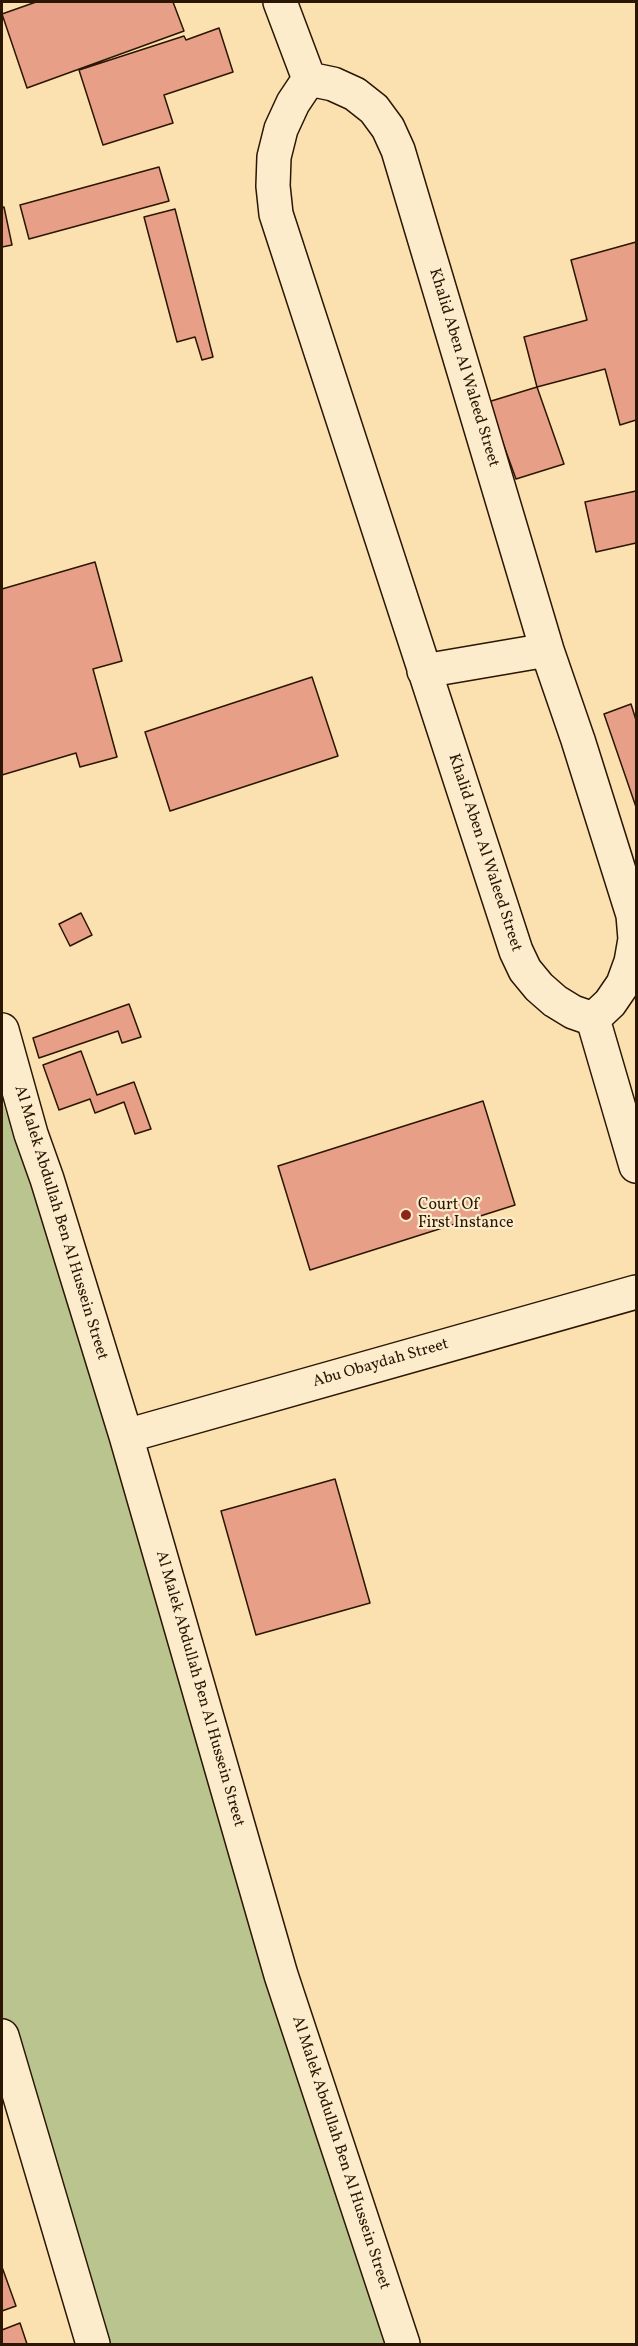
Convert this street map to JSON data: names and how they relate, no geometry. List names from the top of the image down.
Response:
{
  "streets": {
    "street": ["Khalid Aben Al Waleed Street", "Al Malek Abdullah Ben Al Hussein Street", "Abu Obaydah Street"]
  },
  "crossings": [
    ["Al Malek Abdullah Ben Al Hussein Street", "Abu Obaydah Street"]
  ],
  "places": ["Court Of First Instance"]
}
